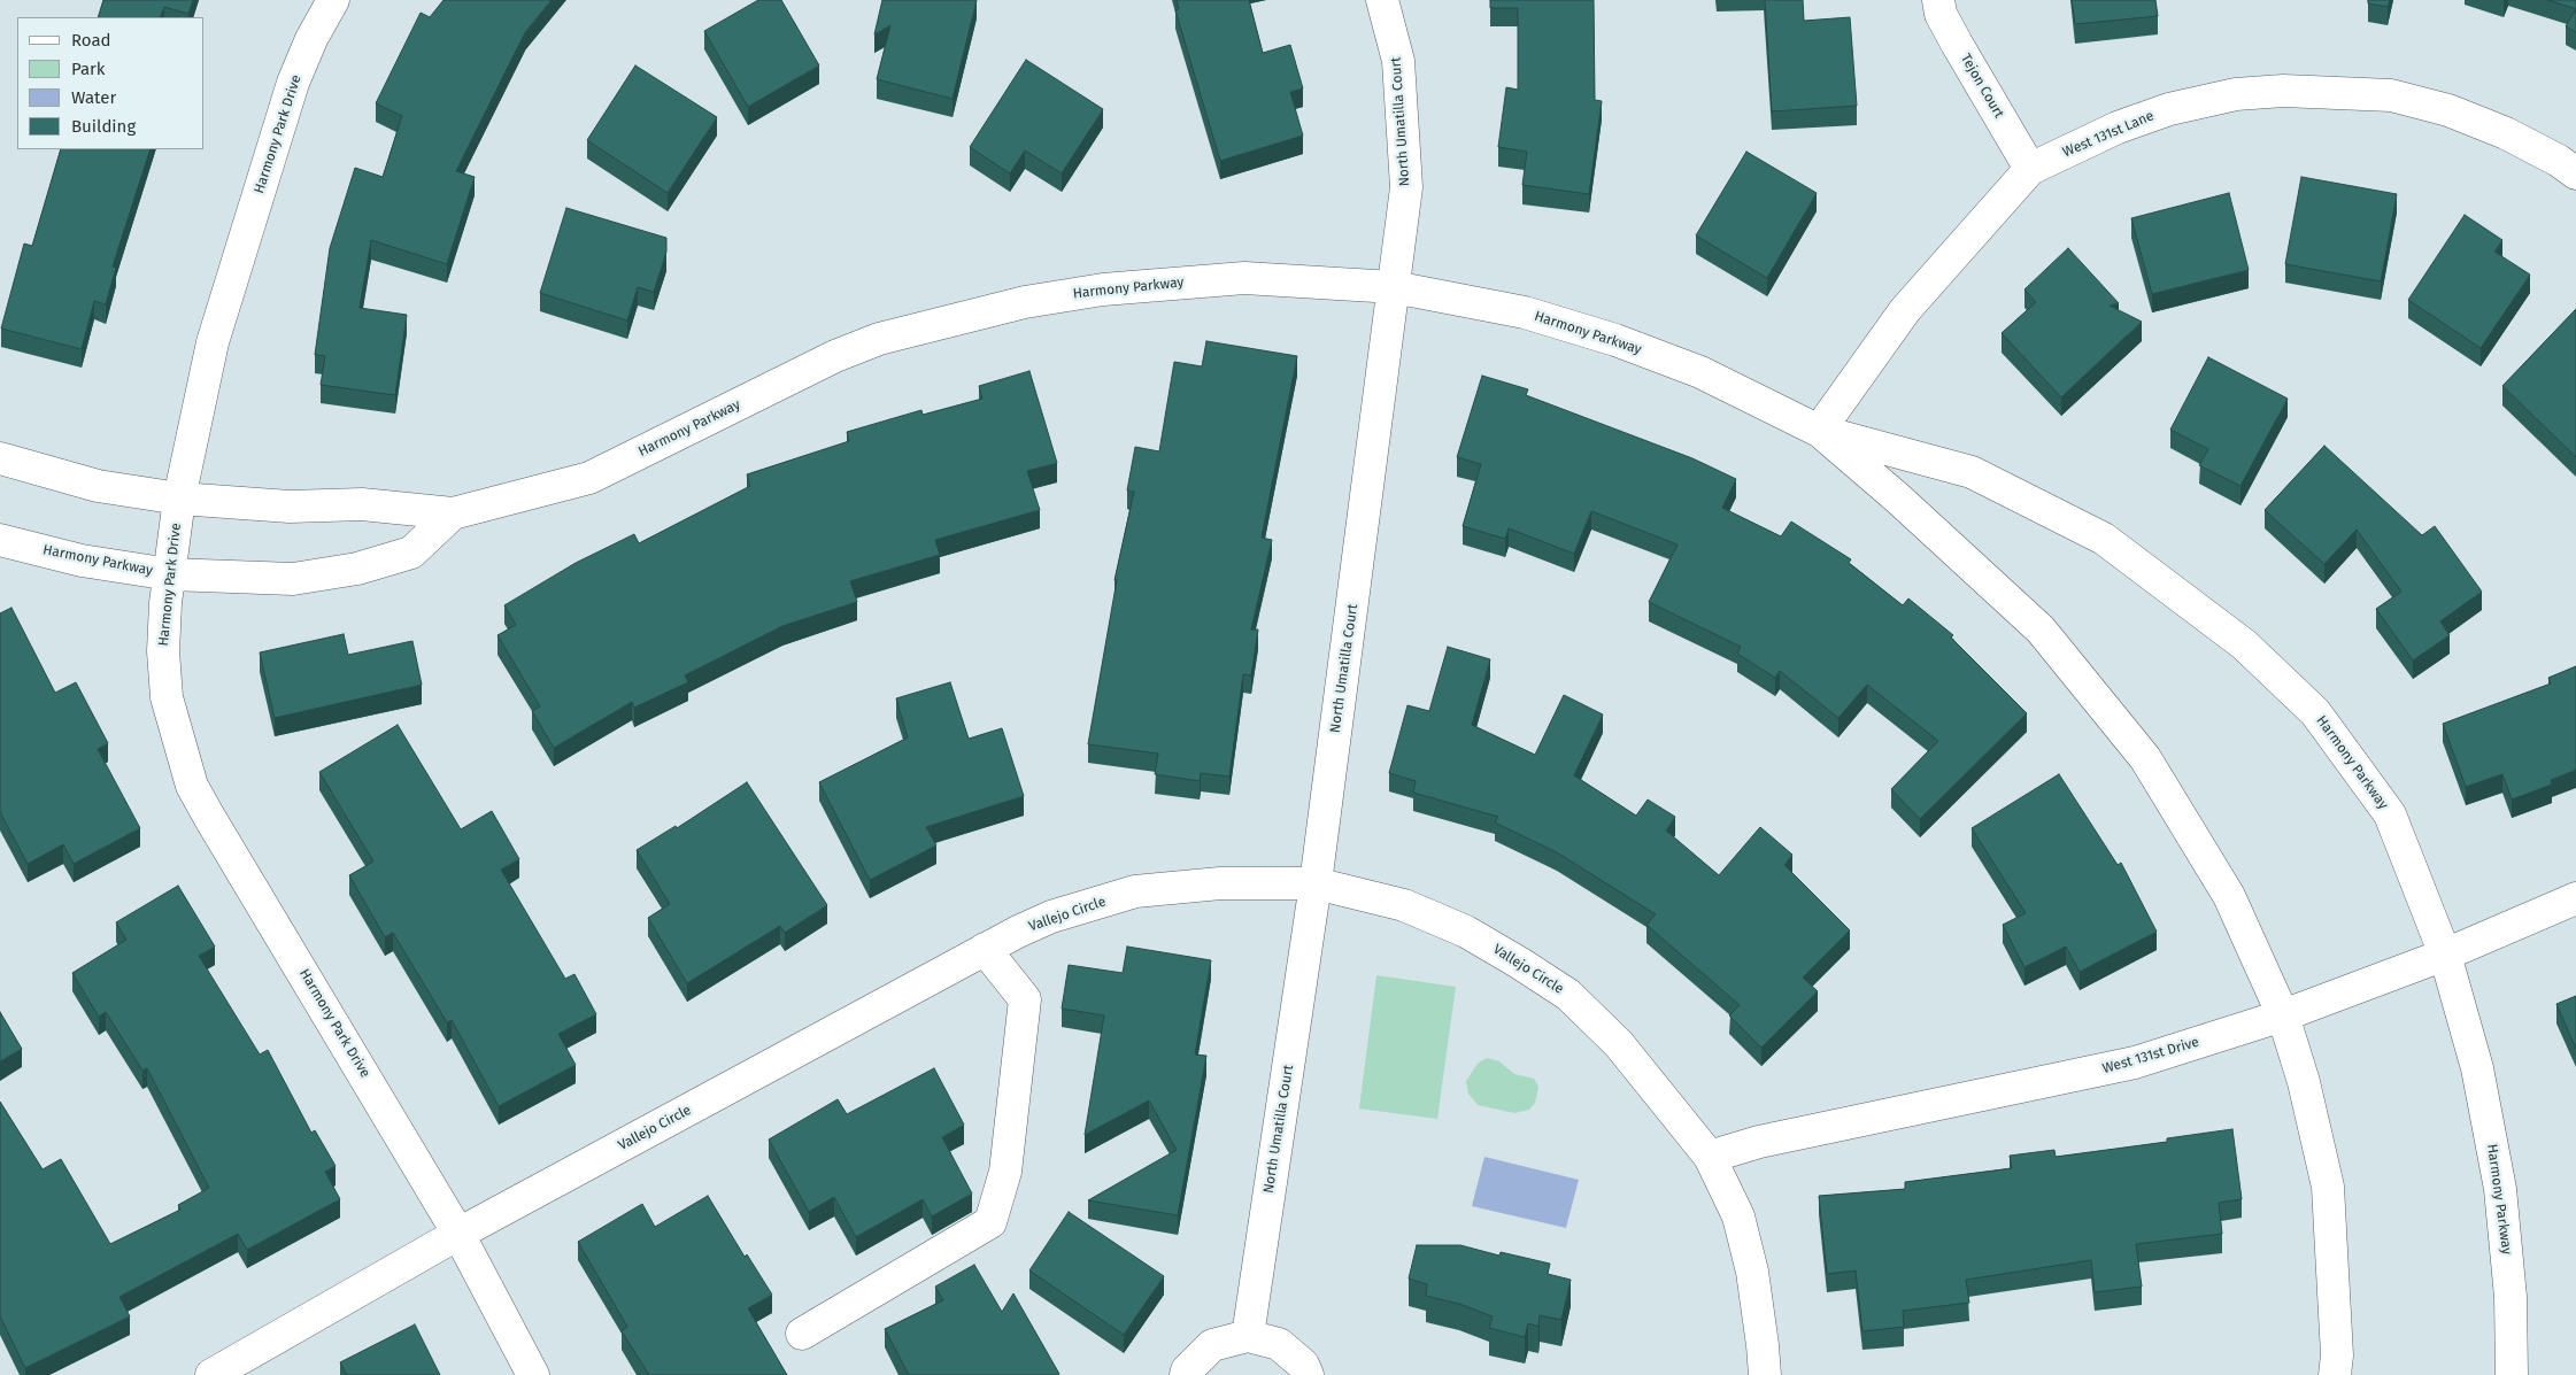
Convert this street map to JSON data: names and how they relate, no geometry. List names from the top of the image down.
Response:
{
  "streets": {
    "street": [
      "Tejon Court",
      "North Umatilla Court",
      "Harmony Park Drive",
      "West 131st Lane",
      "Harmony Parkway",
      "Vallejo Circle",
      "West 131st Drive"
    ]
  },
  "crossings": [
    ["Tejon Court", "West 131st Lane"],
    ["North Umatilla Court", "Harmony Parkway"],
    ["North Umatilla Court", "Vallejo Circle"],
    ["Harmony Park Drive", "Harmony Parkway"],
    ["Harmony Park Drive", "Vallejo Circle"],
    ["West 131st Lane", "Harmony Parkway"],
    ["Harmony Parkway", "West 131st Drive"],
    ["Vallejo Circle", "West 131st Drive"]
  ],
  "legend": [
    "Road",
    "Park",
    "Water",
    "Building"
  ]
}
